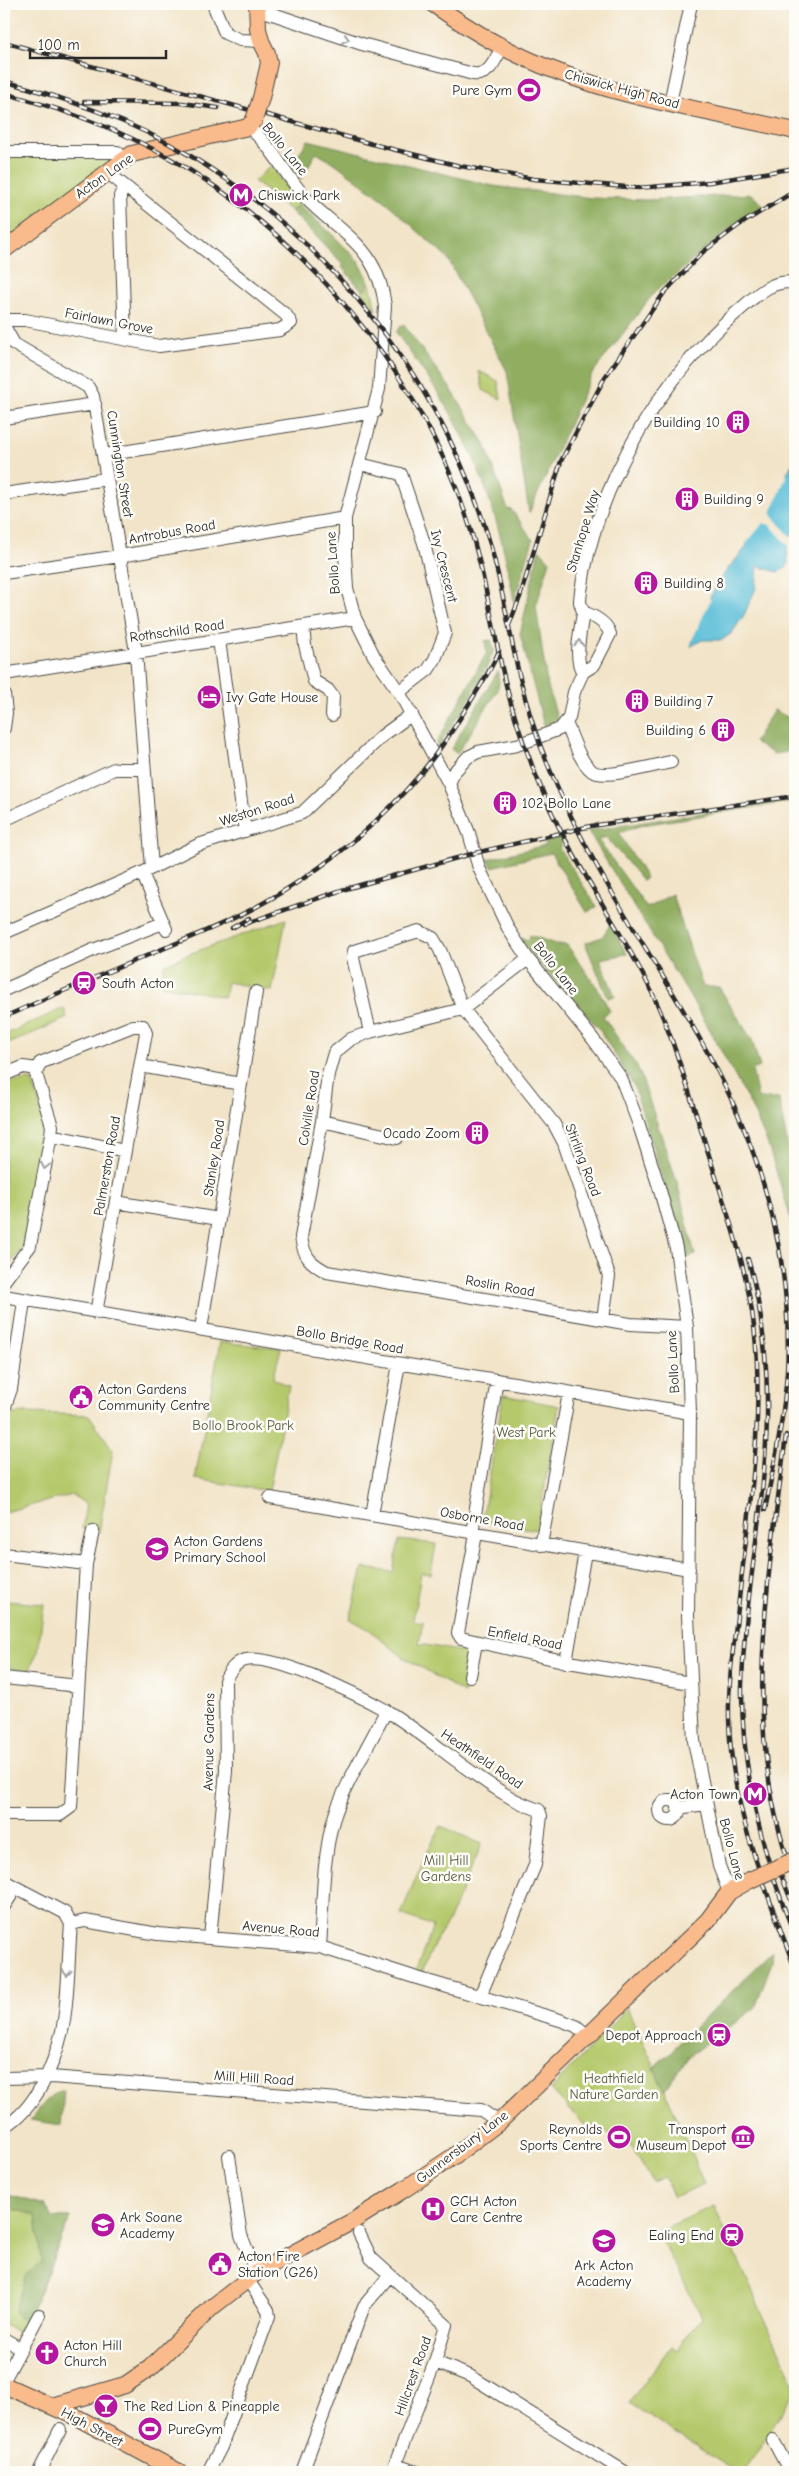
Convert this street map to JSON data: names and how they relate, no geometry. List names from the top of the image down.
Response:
{
  "streets": {
    "main road": [
      "Chiswick High Road",
      "Acton Lane",
      "Gunnersbury Lane",
      "High Street"
    ],
    "street": [
      "Bollo Lane",
      "Fairlawn Grove",
      "Cunnington Street",
      "Stanhope Way",
      "Antrobus Road",
      "Ivy Crescent",
      "Rothschild Road",
      "Weston Road",
      "Colville Road",
      "Stanley Road",
      "Stirling Road",
      "Palmerston Road",
      "Roslin Road",
      "Bollo Bridge Road",
      "Osborne Road",
      "Enfield Road",
      "Avenue Gardens",
      "Heathfield Road",
      "Avenue Road",
      "Mill Hill Road",
      "Hillcrest Road"
    ]
  },
  "crossings": [
    ["Bollo Lane", "Acton Lane"],
    ["Bollo Lane", "Antrobus Road"],
    ["Bollo Lane", "Ivy Crescent"],
    ["Bollo Lane", "Rothschild Road"],
    ["Bollo Lane", "Weston Road"],
    ["Bollo Lane", "Colville Road"],
    ["Bollo Lane", "Roslin Road"],
    ["Bollo Lane", "Bollo Bridge Road"],
    ["Bollo Lane", "Osborne Road"],
    ["Bollo Lane", "Enfield Road"],
    ["Bollo Lane", "Gunnersbury Lane"],
    ["Cunnington Street", "Antrobus Road"],
    ["Cunnington Street", "Rothschild Road"],
    ["Cunnington Street", "Weston Road"],
    ["Colville Road", "Stirling Road"],
    ["Colville Road", "Roslin Road"],
    ["Stanley Road", "Bollo Bridge Road"],
    ["Stirling Road", "Roslin Road"],
    ["Palmerston Road", "Bollo Bridge Road"],
    ["Osborne Road", "Enfield Road"],
    ["Avenue Gardens", "Heathfield Road"],
    ["Avenue Gardens", "Avenue Road"],
    ["Heathfield Road", "Avenue Road"],
    ["Avenue Road", "Gunnersbury Lane"],
    ["Mill Hill Road", "Gunnersbury Lane"],
    ["Gunnersbury Lane", "High Street"]
  ],
  "parks": [
    "Bollo Brook Park",
    "West Park",
    "Mill Hill Gardens",
    "Heathfield Nature Garden"
  ],
  "places": {
    "sports": ["Pure Gym", "Reynolds Sports Centre", "PureGym"],
    "metro station": ["Chiswick Park", "Acton Town"],
    "building": [
      "Building 10",
      "Building 9",
      "Building 8",
      "Building 7",
      "Building 6",
      "102 Bollo Lane",
      "Ocado Zoom"
    ],
    "hotel": ["Ivy Gate House"],
    "station": ["South Acton", "Depot Approach", "Ealing End"],
    "public building": ["Acton Gardens Community Centre", "Acton Fire Station (G26)"],
    "school or university": ["Acton Gardens Primary School", "Ark Soane Academy", "Ark Acton Academy"],
    "museum": ["Transport Museum Depot"],
    "hospital": ["GCH Acton Care Centre"],
    "church": ["Acton Hill Church"],
    "bar": ["The Red Lion & Pineapple"]
  },
  "scale_bar": "100 m"
}
